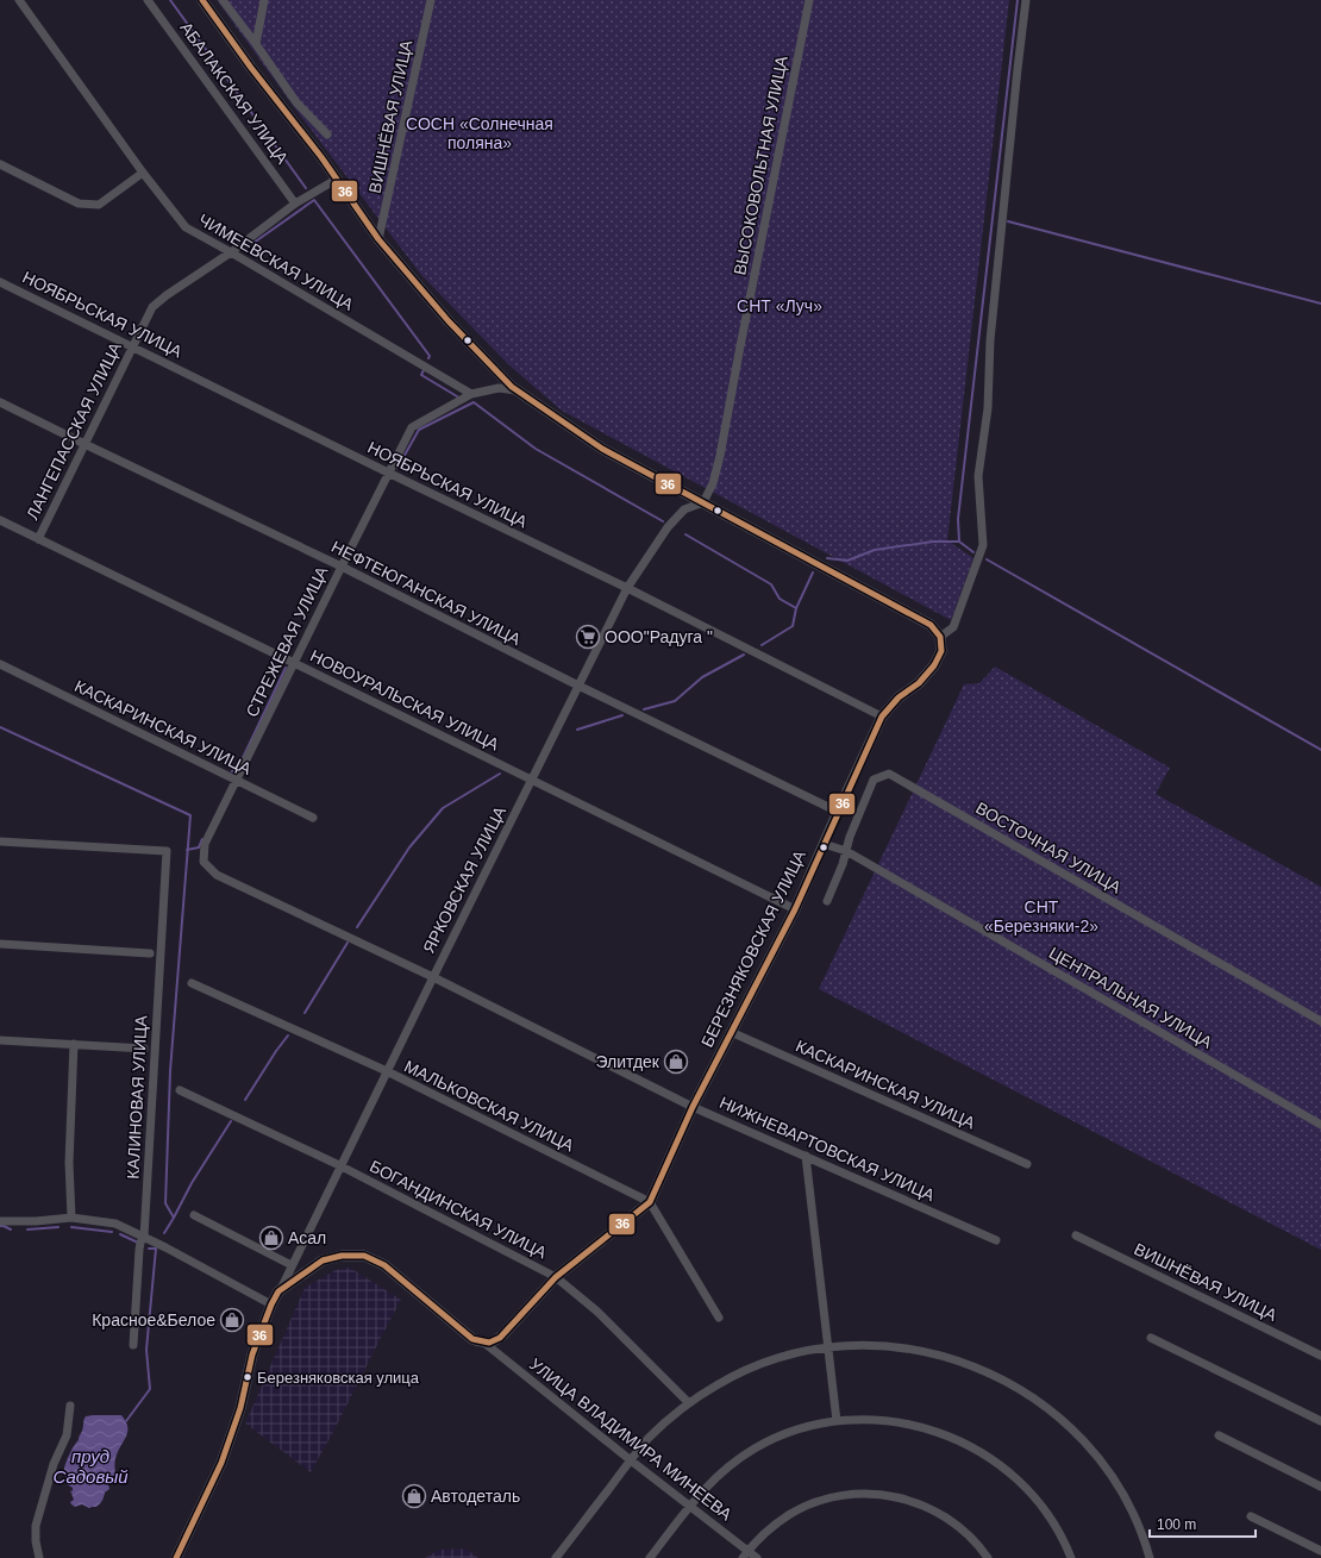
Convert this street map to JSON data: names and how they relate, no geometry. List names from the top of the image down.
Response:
{
  "streets": {
    "street": [
      "АБАЛАКСКАЯ УЛИЦА",
      "ВИШНЁВАЯ УЛИЦА",
      "ВЫСОКОВОЛЬТНАЯ УЛИЦА",
      "ЧИМЕЕВСКАЯ УЛИЦА",
      "НОЯБРЬСКАЯ УЛИЦА",
      "ЛАНГЕПАССКАЯ УЛИЦА",
      "НЕФТЕЮГАНСКАЯ УЛИЦА",
      "СТРЕЖЕВАЯ УЛИЦА",
      "НОВОУРАЛЬСКАЯ УЛИЦА",
      "КАСКАРИНСКАЯ УЛИЦА",
      "ВОСТОЧНАЯ УЛИЦА",
      "ЯРКОВСКАЯ УЛИЦА",
      "БЕРЕЗНЯКОВСКАЯ УЛИЦА",
      "ЦЕНТРАЛЬНАЯ УЛИЦА",
      "КАЛИНОВАЯ УЛИЦА",
      "МАЛЬКОВСКАЯ УЛИЦА",
      "НИЖНЕВАРТОВСКАЯ УЛИЦА",
      "БОГАНДИНСКАЯ УЛИЦА",
      "УЛИЦА ВЛАДИМИРА МИНЕЕВА"
    ]
  },
  "crossings": [
    ["АБАЛАКСКАЯ УЛИЦА", "ЛАНГЕПАССКАЯ УЛИЦА"],
    ["ВЫСОКОВОЛЬТНАЯ УЛИЦА", "ЯРКОВСКАЯ УЛИЦА"],
    ["ЧИМЕЕВСКАЯ УЛИЦА", "ЛАНГЕПАССКАЯ УЛИЦА"],
    ["ЧИМЕЕВСКАЯ УЛИЦА", "СТРЕЖЕВАЯ УЛИЦА"],
    ["НОЯБРЬСКАЯ УЛИЦА", "ЛАНГЕПАССКАЯ УЛИЦА"],
    ["НОЯБРЬСКАЯ УЛИЦА", "СТРЕЖЕВАЯ УЛИЦА"],
    ["НОЯБРЬСКАЯ УЛИЦА", "ЯРКОВСКАЯ УЛИЦА"],
    ["НОЯБРЬСКАЯ УЛИЦА", "БЕРЕЗНЯКОВСКАЯ УЛИЦА"],
    ["ЛАНГЕПАССКАЯ УЛИЦА", "НЕФТЕЮГАНСКАЯ УЛИЦА"],
    ["ЛАНГЕПАССКАЯ УЛИЦА", "НОВОУРАЛЬСКАЯ УЛИЦА"],
    ["НЕФТЕЮГАНСКАЯ УЛИЦА", "СТРЕЖЕВАЯ УЛИЦА"],
    ["НЕФТЕЮГАНСКАЯ УЛИЦА", "ЯРКОВСКАЯ УЛИЦА"],
    ["НЕФТЕЮГАНСКАЯ УЛИЦА", "БЕРЕЗНЯКОВСКАЯ УЛИЦА"],
    ["СТРЕЖЕВАЯ УЛИЦА", "НОВОУРАЛЬСКАЯ УЛИЦА"],
    ["СТРЕЖЕВАЯ УЛИЦА", "КАСКАРИНСКАЯ УЛИЦА"],
    ["СТРЕЖЕВАЯ УЛИЦА", "НИЖНЕВАРТОВСКАЯ УЛИЦА"],
    ["НОВОУРАЛЬСКАЯ УЛИЦА", "ЯРКОВСКАЯ УЛИЦА"],
    ["НОВОУРАЛЬСКАЯ УЛИЦА", "БЕРЕЗНЯКОВСКАЯ УЛИЦА"],
    ["КАСКАРИНСКАЯ УЛИЦА", "БЕРЕЗНЯКОВСКАЯ УЛИЦА"],
    ["ВОСТОЧНАЯ УЛИЦА", "ЦЕНТРАЛЬНАЯ УЛИЦА"],
    ["ЯРКОВСКАЯ УЛИЦА", "МАЛЬКОВСКАЯ УЛИЦА"],
    ["ЯРКОВСКАЯ УЛИЦА", "НИЖНЕВАРТОВСКАЯ УЛИЦА"],
    ["ЯРКОВСКАЯ УЛИЦА", "БОГАНДИНСКАЯ УЛИЦА"],
    ["БЕРЕЗНЯКОВСКАЯ УЛИЦА", "ЦЕНТРАЛЬНАЯ УЛИЦА"],
    ["БЕРЕЗНЯКОВСКАЯ УЛИЦА", "МАЛЬКОВСКАЯ УЛИЦА"],
    ["БЕРЕЗНЯКОВСКАЯ УЛИЦА", "НИЖНЕВАРТОВСКАЯ УЛИЦА"],
    ["БЕРЕЗНЯКОВСКАЯ УЛИЦА", "БОГАНДИНСКАЯ УЛИЦА"],
    ["БЕРЕЗНЯКОВСКАЯ УЛИЦА", "УЛИЦА ВЛАДИМИРА МИНЕЕВА"]
  ],
  "water": ["пруд Садовый"],
  "parks": ["СОСН «Солнечная поляна»", "СНТ «Луч»", "СНТ «Березняки-2»"],
  "places": {
    "supermarket": ["ООО\"Радуга \""],
    "shop": [
      "Элитдек",
      "Асал",
      "Красное&Белое",
      "Автодеталь"
    ],
    "other": ["Березняковская улица"]
  },
  "lines": ["transit line 36"],
  "scale_bar": "100 m"
}
